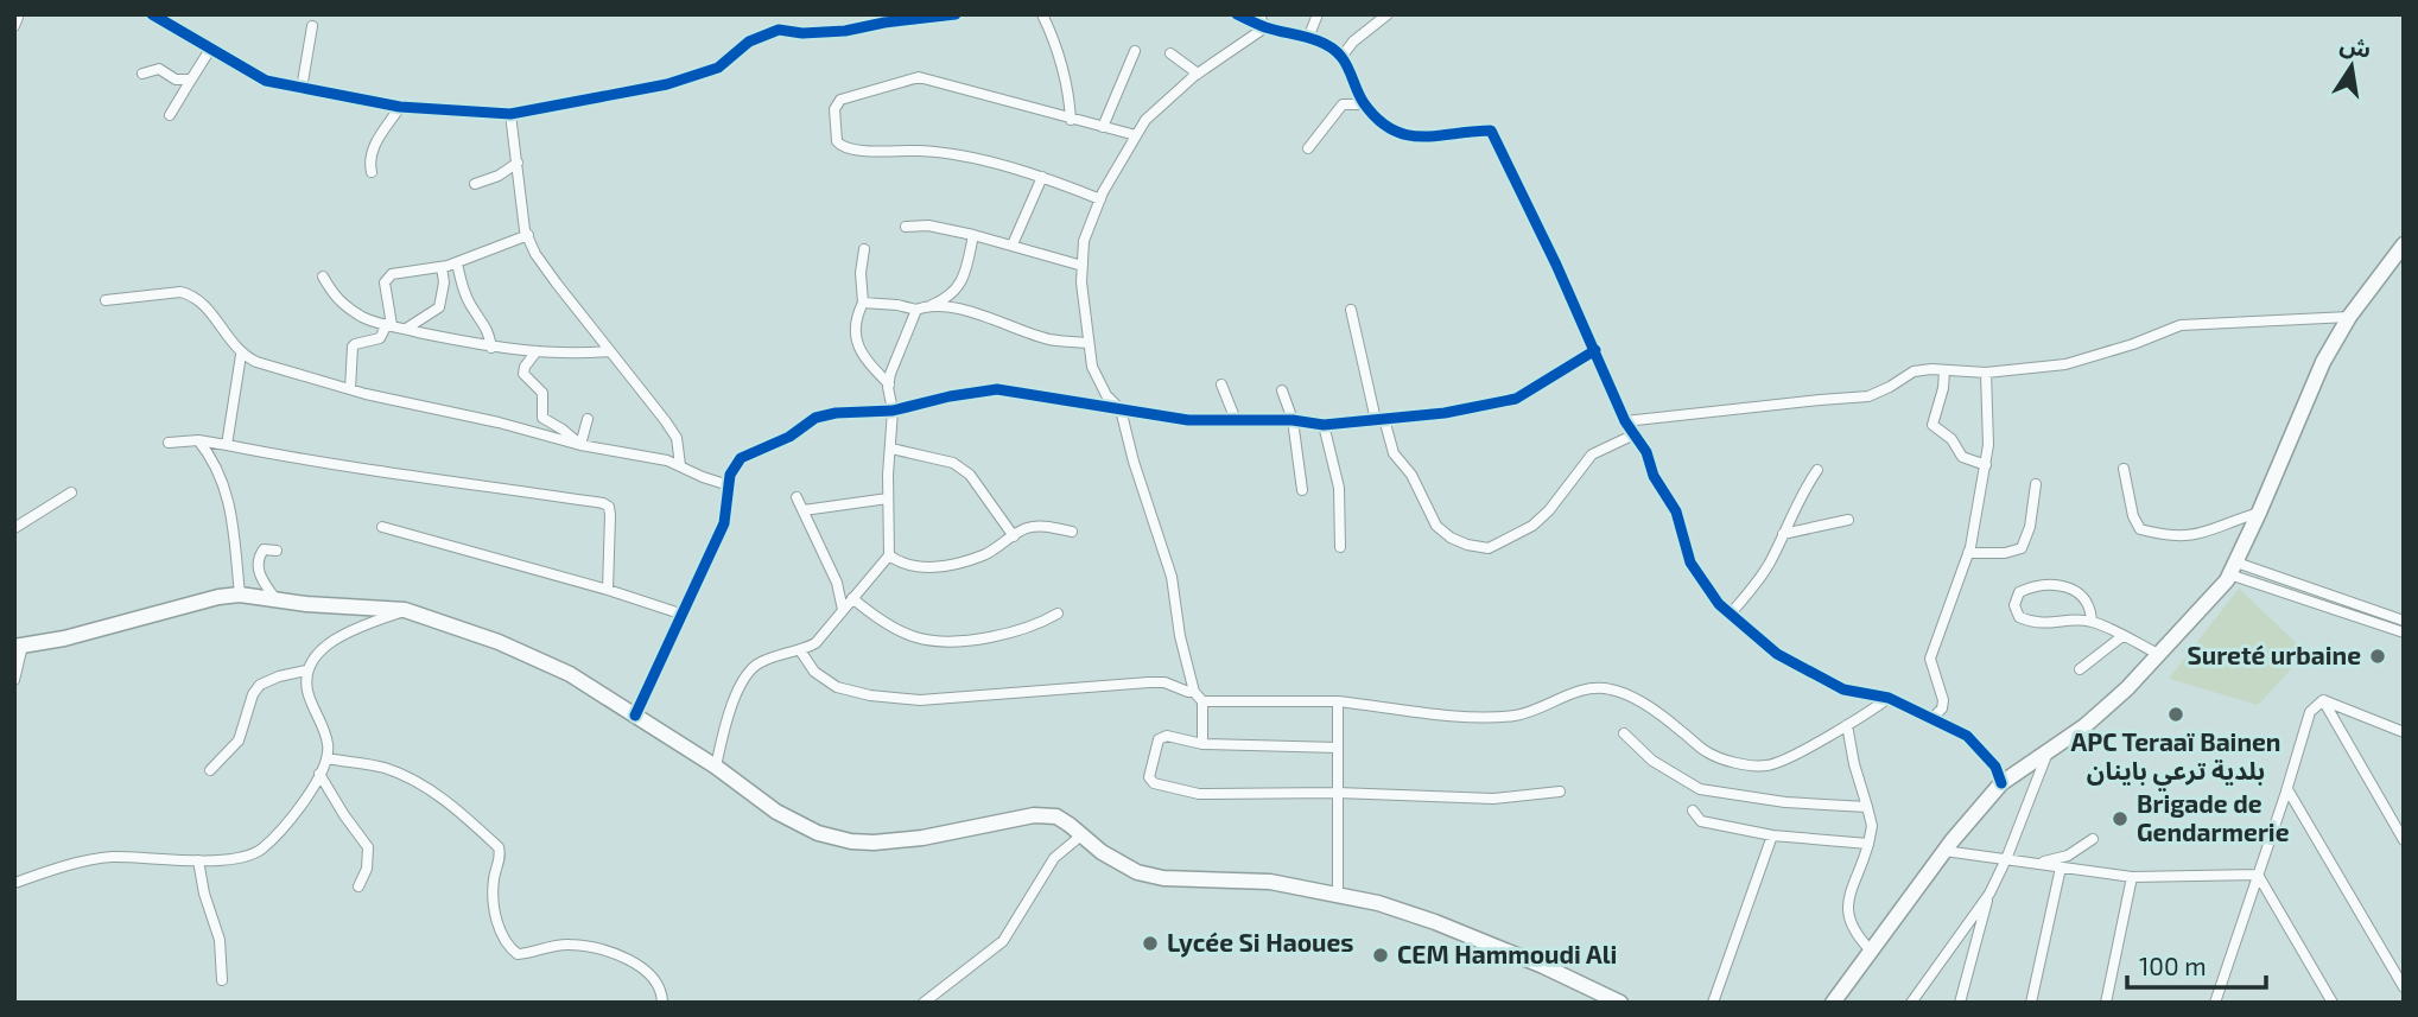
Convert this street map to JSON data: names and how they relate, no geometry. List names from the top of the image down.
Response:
{
  "places": [
    "Sureté urbaine",
    "APC Teraaï Bainen بلدية ترعي باينان",
    "Brigade de Gendarmerie",
    "Lycée Si Haoues",
    "CEM Hammoudi Ali"
  ],
  "scale_bar": "100 m",
  "north": "top"
}
